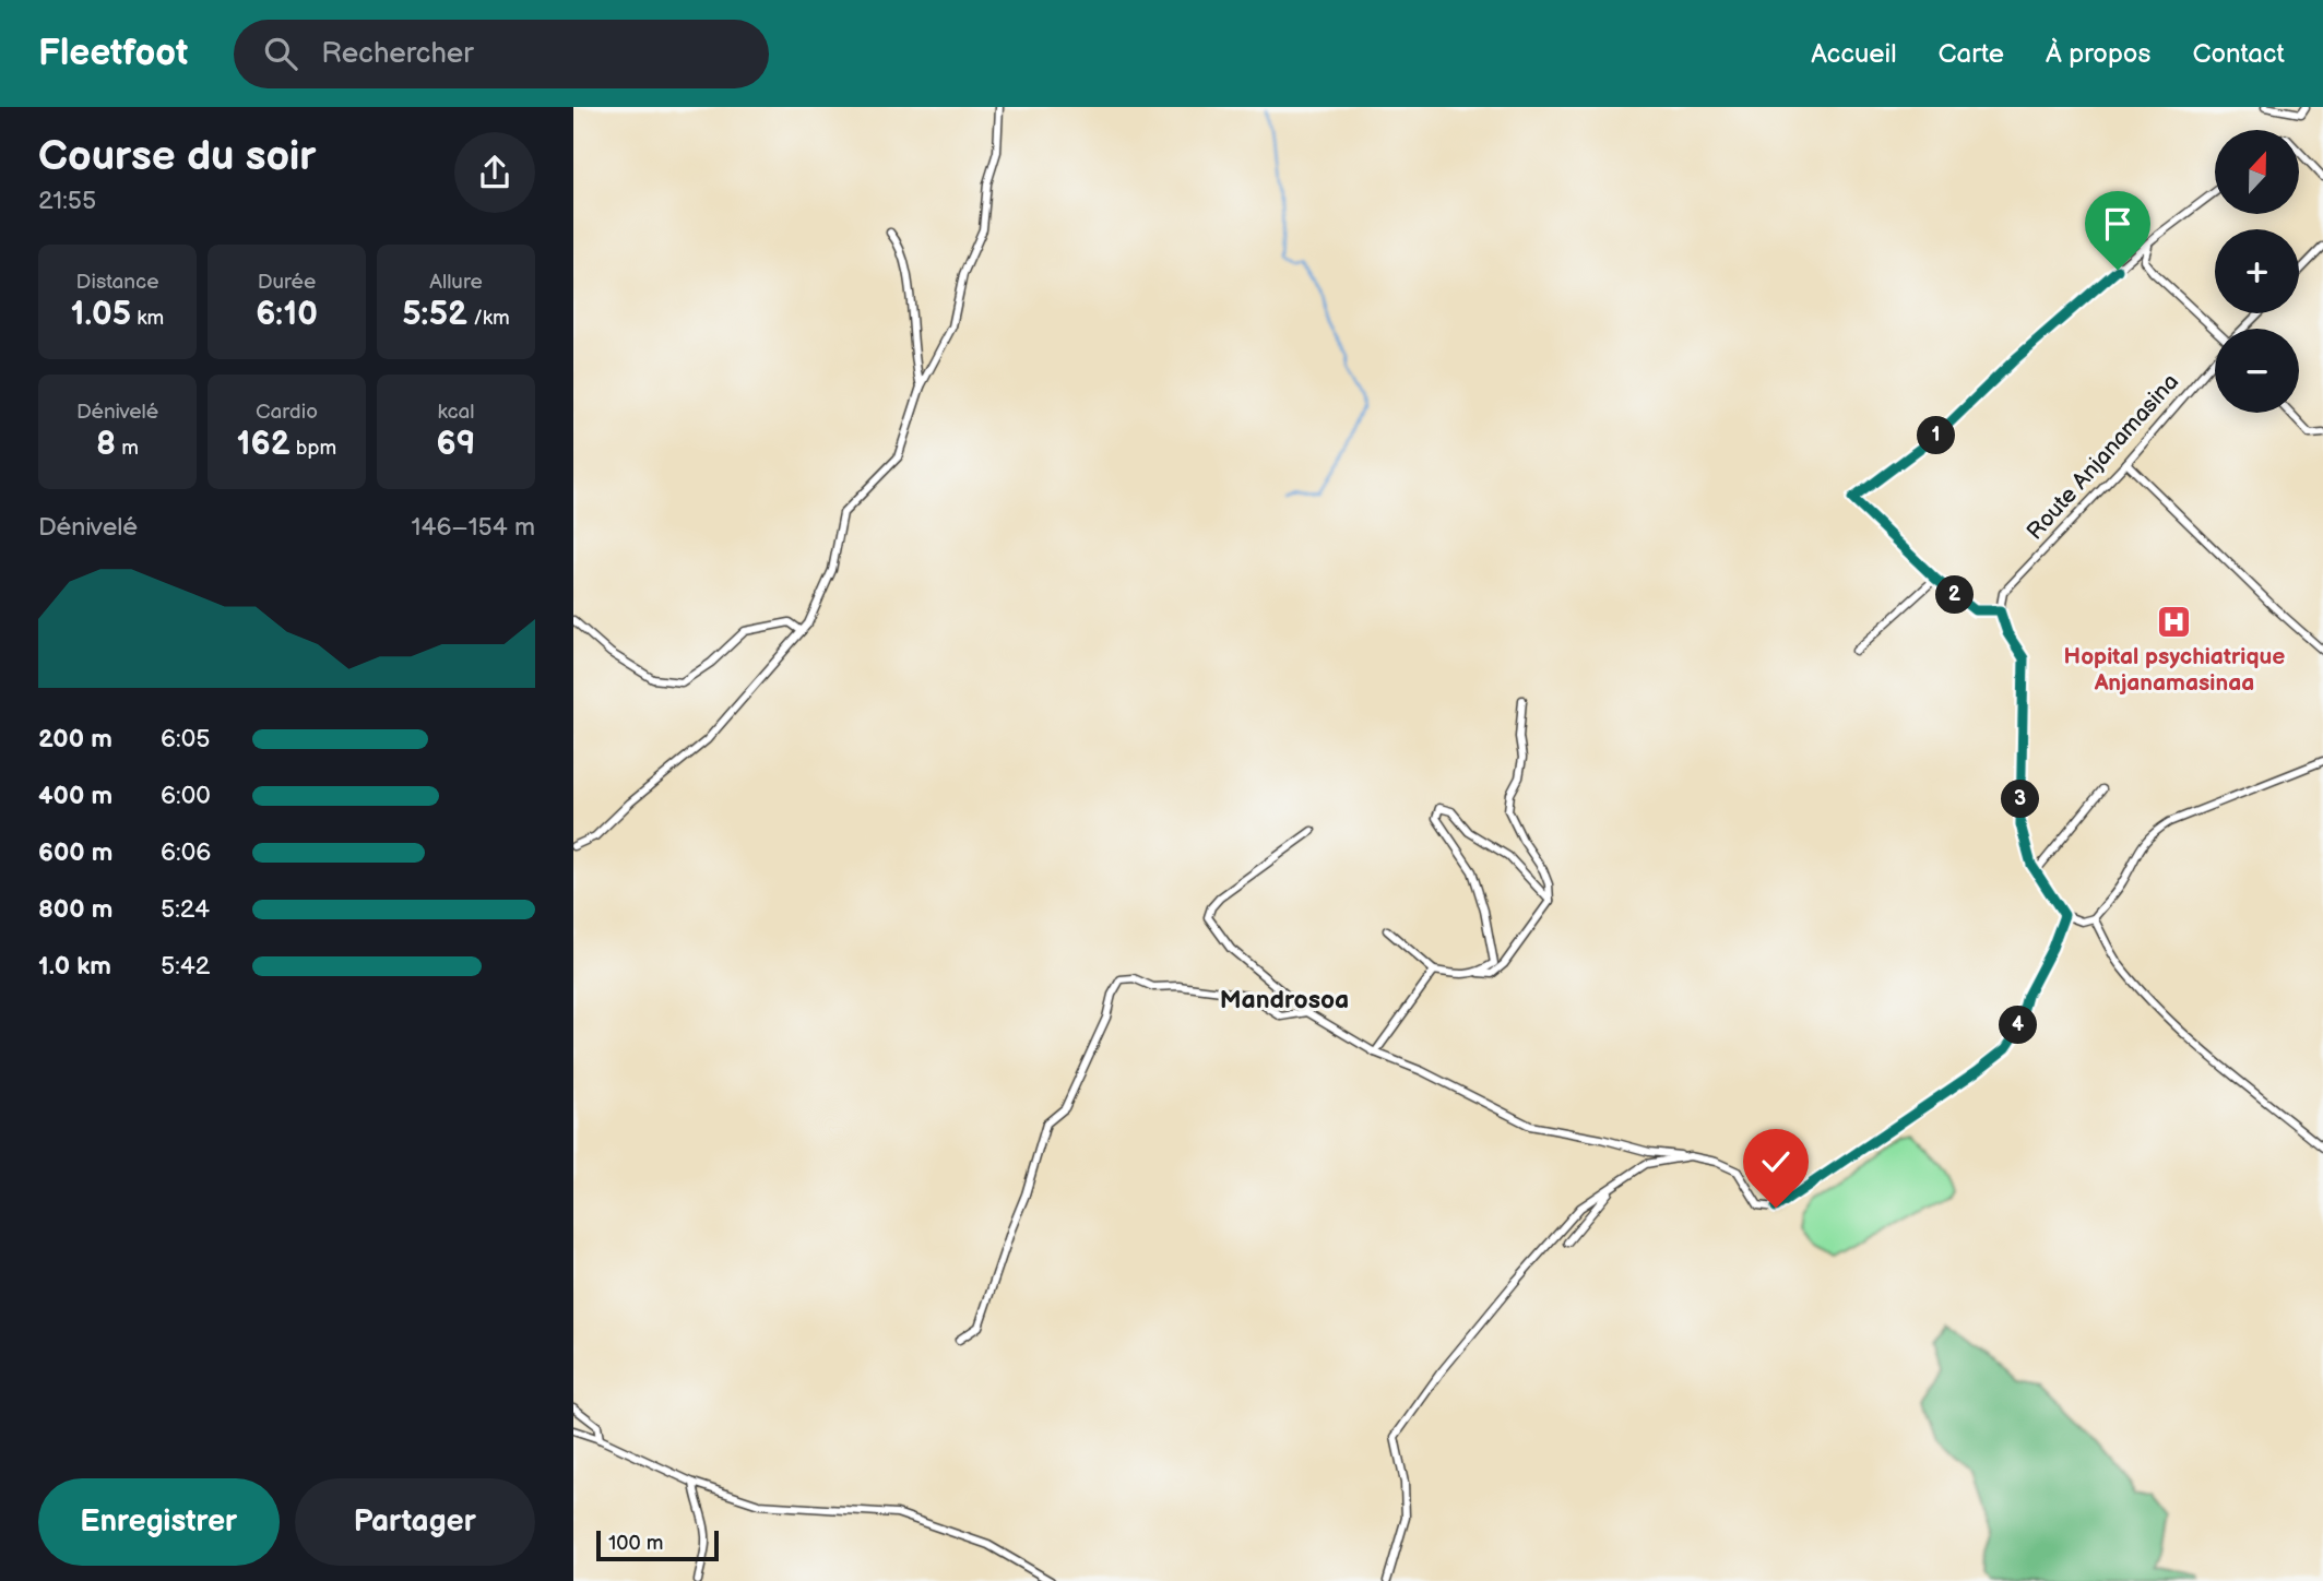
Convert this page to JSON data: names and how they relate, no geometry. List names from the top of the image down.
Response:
{
  "streets": {
    "street": ["Route Anjanamasina"]
  },
  "districts": ["Mandrosoa"],
  "places": {
    "hospital": ["Hopital psychiatrique Anjanamasinaa"]
  },
  "scale_bar": "100 m",
  "north": "top",
  "page": {
    "header": "Fleetfoot",
    "search": "Rechercher",
    "nav": [
      "Accueil",
      "Carte",
      "À propos",
      "Contact"
    ],
    "heading": ["Course du soir", "21:55"],
    "map_buttons": ["+", "−"],
    "stats": [
      ["Distance", "1.05 km"],
      ["Durée", "6:10"],
      ["Allure", "5:52 /km"],
      ["Dénivelé", "8 m"],
      ["Cardio", "162 bpm"],
      ["kcal", "69"]
    ],
    "pins": [
      "1",
      "2",
      "3",
      "4"
    ],
    "chart": ["Dénivelé", "146–154 m"],
    "list": [
      {
        "name": "200 m",
        "note": "6:05"
      },
      {
        "name": "400 m",
        "note": "6:00"
      },
      {
        "name": "600 m",
        "note": "6:06"
      },
      {
        "name": "800 m",
        "note": "5:24"
      },
      {
        "name": "1.0 km",
        "note": "5:42"
      }
    ],
    "buttons": ["Enregistrer", "Partager"],
    "scale": "100 m"
  }
}
